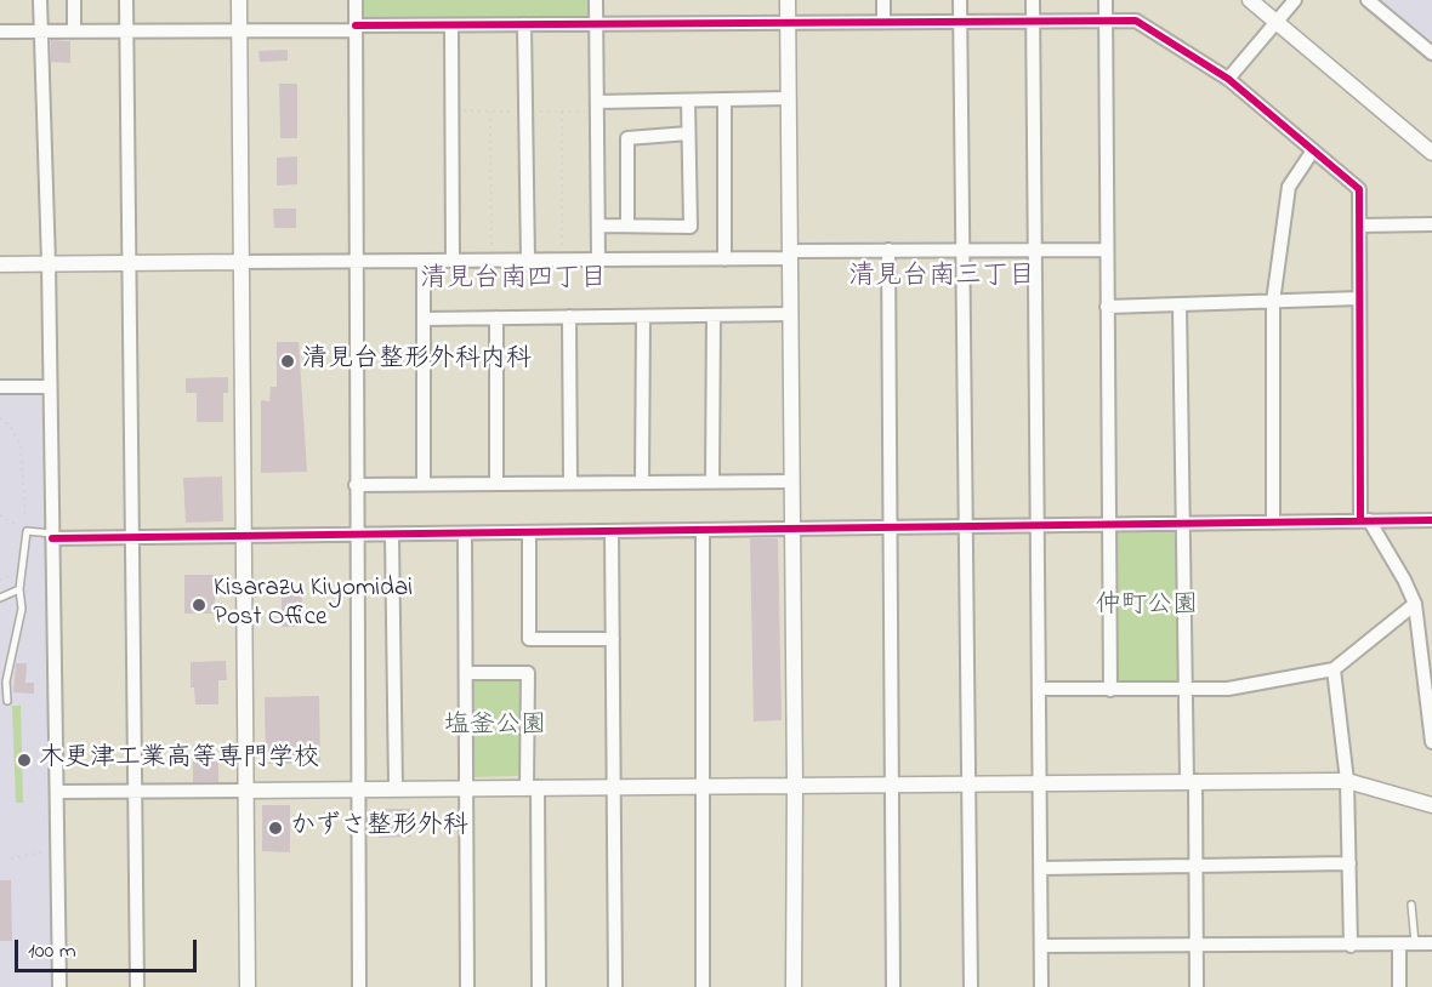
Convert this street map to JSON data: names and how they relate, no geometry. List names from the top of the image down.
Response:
{
  "districts": ["清見台南三丁目", "清見台南四丁目"],
  "parks": ["仲町公園", "塩釜公園"],
  "places": [
    "清見台整形外科内科",
    "Kisarazu Kiyomidai Post Office",
    "木更津工業高等専門学校",
    "かずさ整形外科"
  ],
  "scale_bar": "100 m"
}
